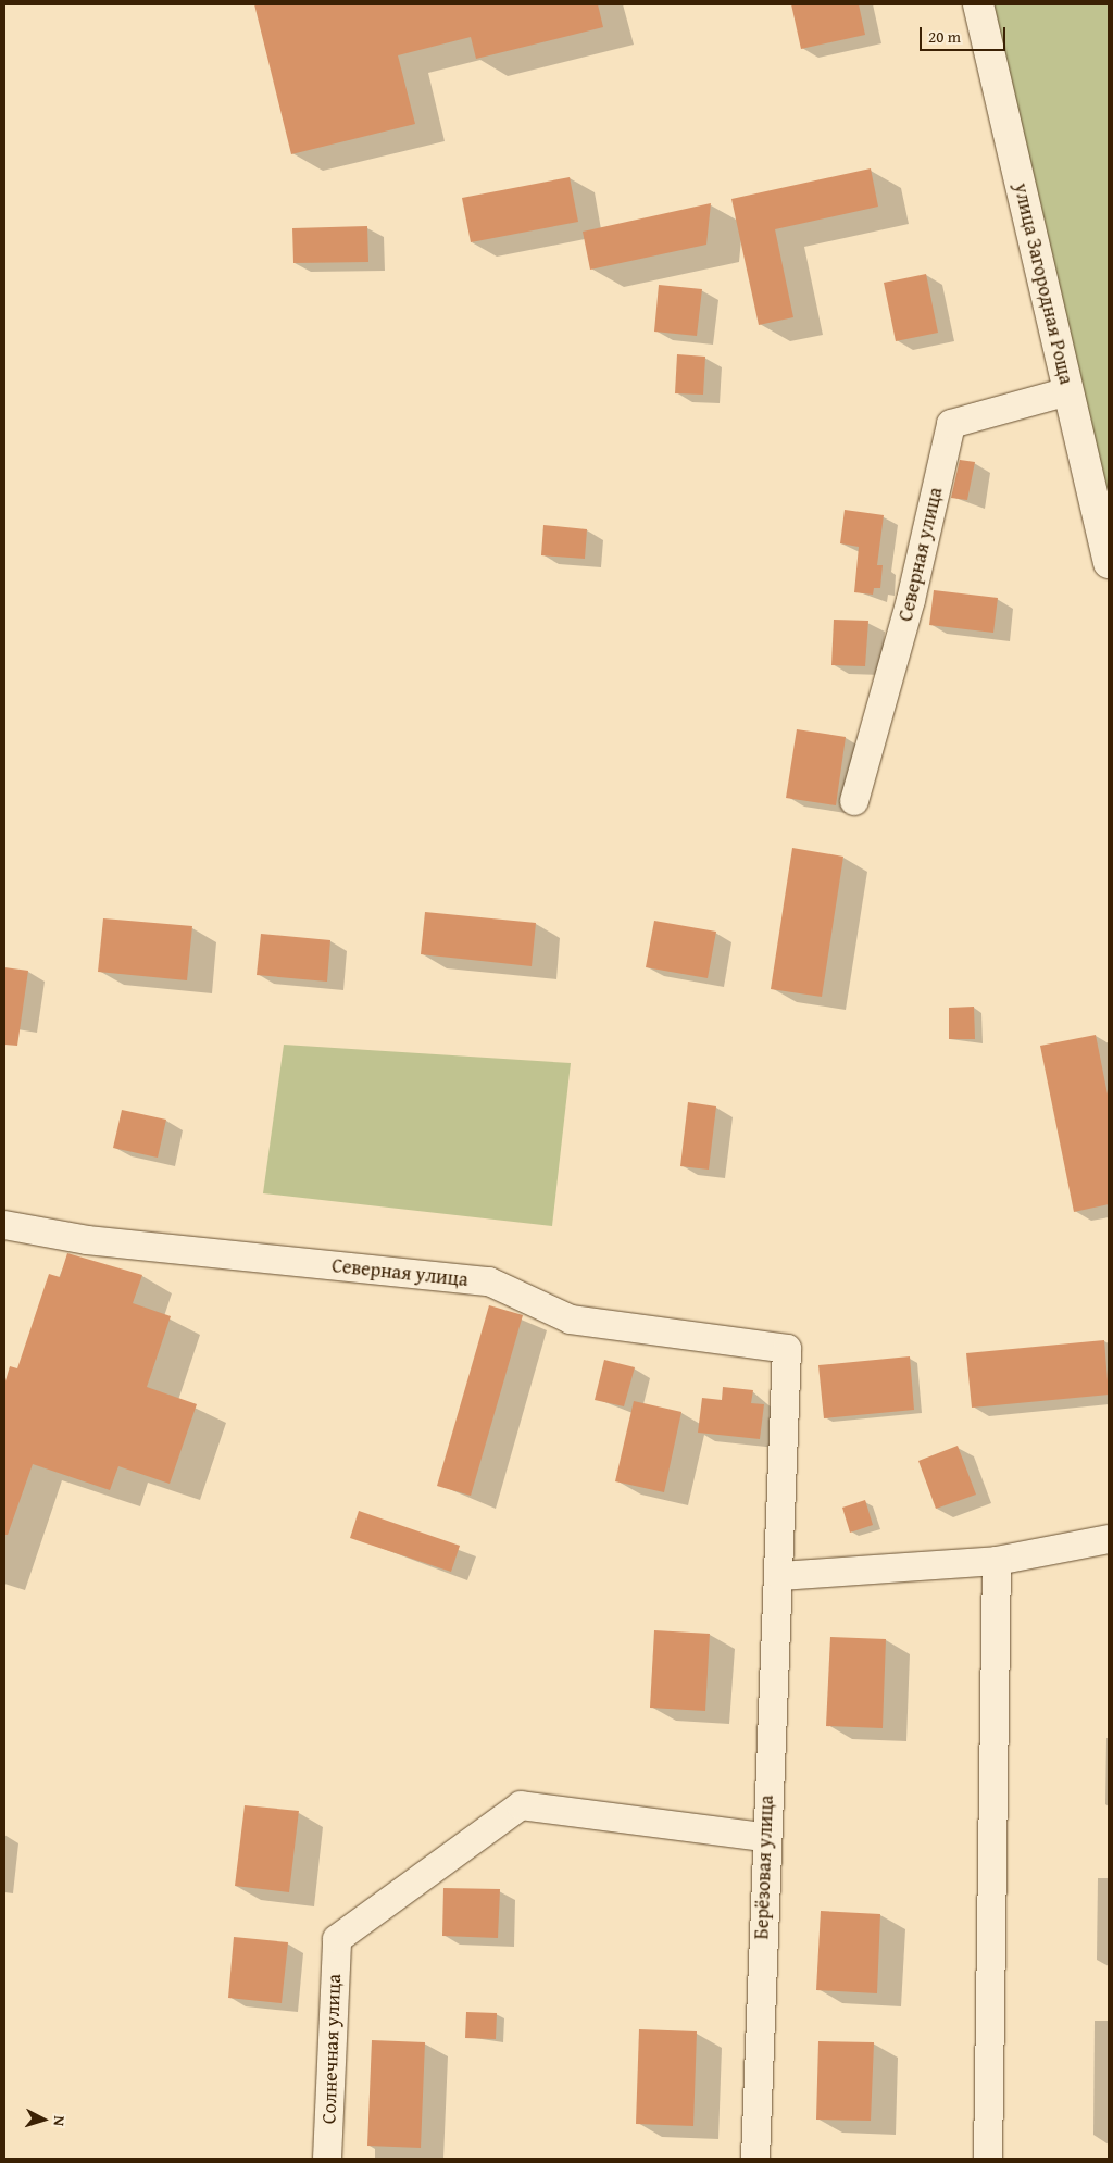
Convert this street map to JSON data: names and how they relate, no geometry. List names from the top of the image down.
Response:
{
  "streets": {
    "street": [
      "улица Загородная Роща",
      "Северная улица",
      "Берёзовая улица",
      "Солнечная улица"
    ]
  },
  "crossings": [
    ["улица Загородная Роща", "Северная улица"],
    ["Северная улица", "Берёзовая улица"],
    ["Берёзовая улица", "Солнечная улица"]
  ],
  "scale_bar": "20 m",
  "north": "right"
}
